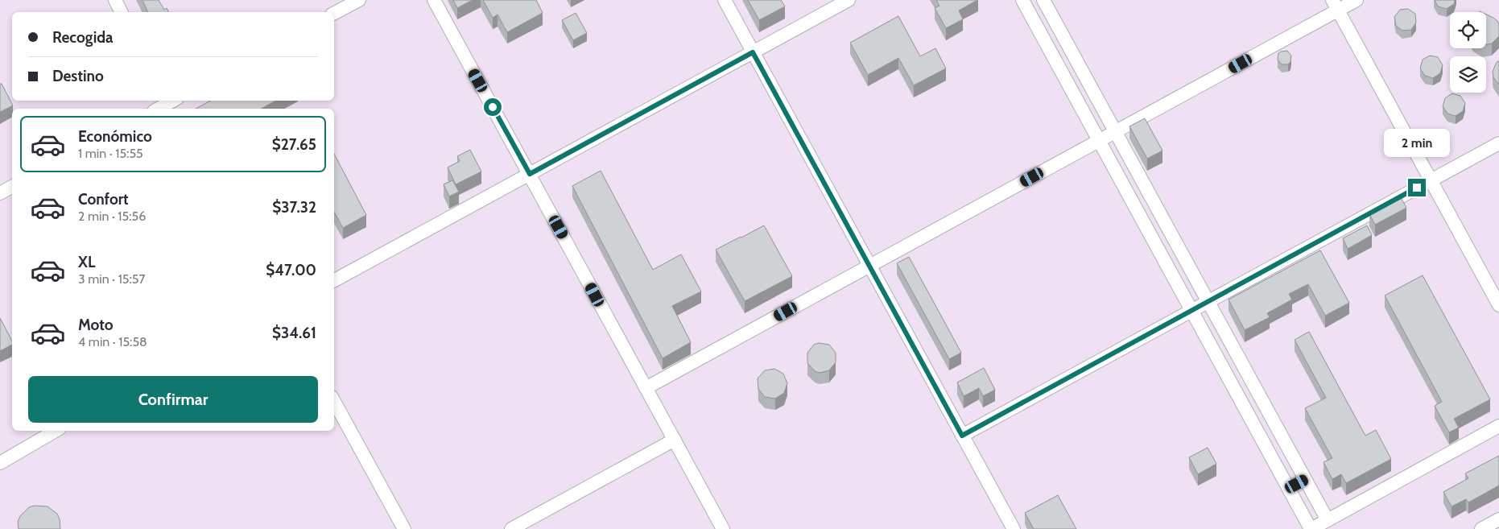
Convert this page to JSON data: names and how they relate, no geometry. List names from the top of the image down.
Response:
{
  "page": {
    "banner": ["Recogida", "Destino"],
    "list": [
      {
        "name": "Económico",
        "note": "1 min · 15:55",
        "value": "$27.65"
      },
      {
        "name": "Confort",
        "note": "2 min · 15:56",
        "value": "$37.32"
      },
      {
        "name": "XL",
        "note": "3 min · 15:57",
        "value": "$47.00"
      },
      {
        "name": "Moto",
        "note": "4 min · 15:58",
        "value": "$34.61"
      }
    ],
    "bubble": "2 min",
    "buttons": "Confirmar"
  }
}
